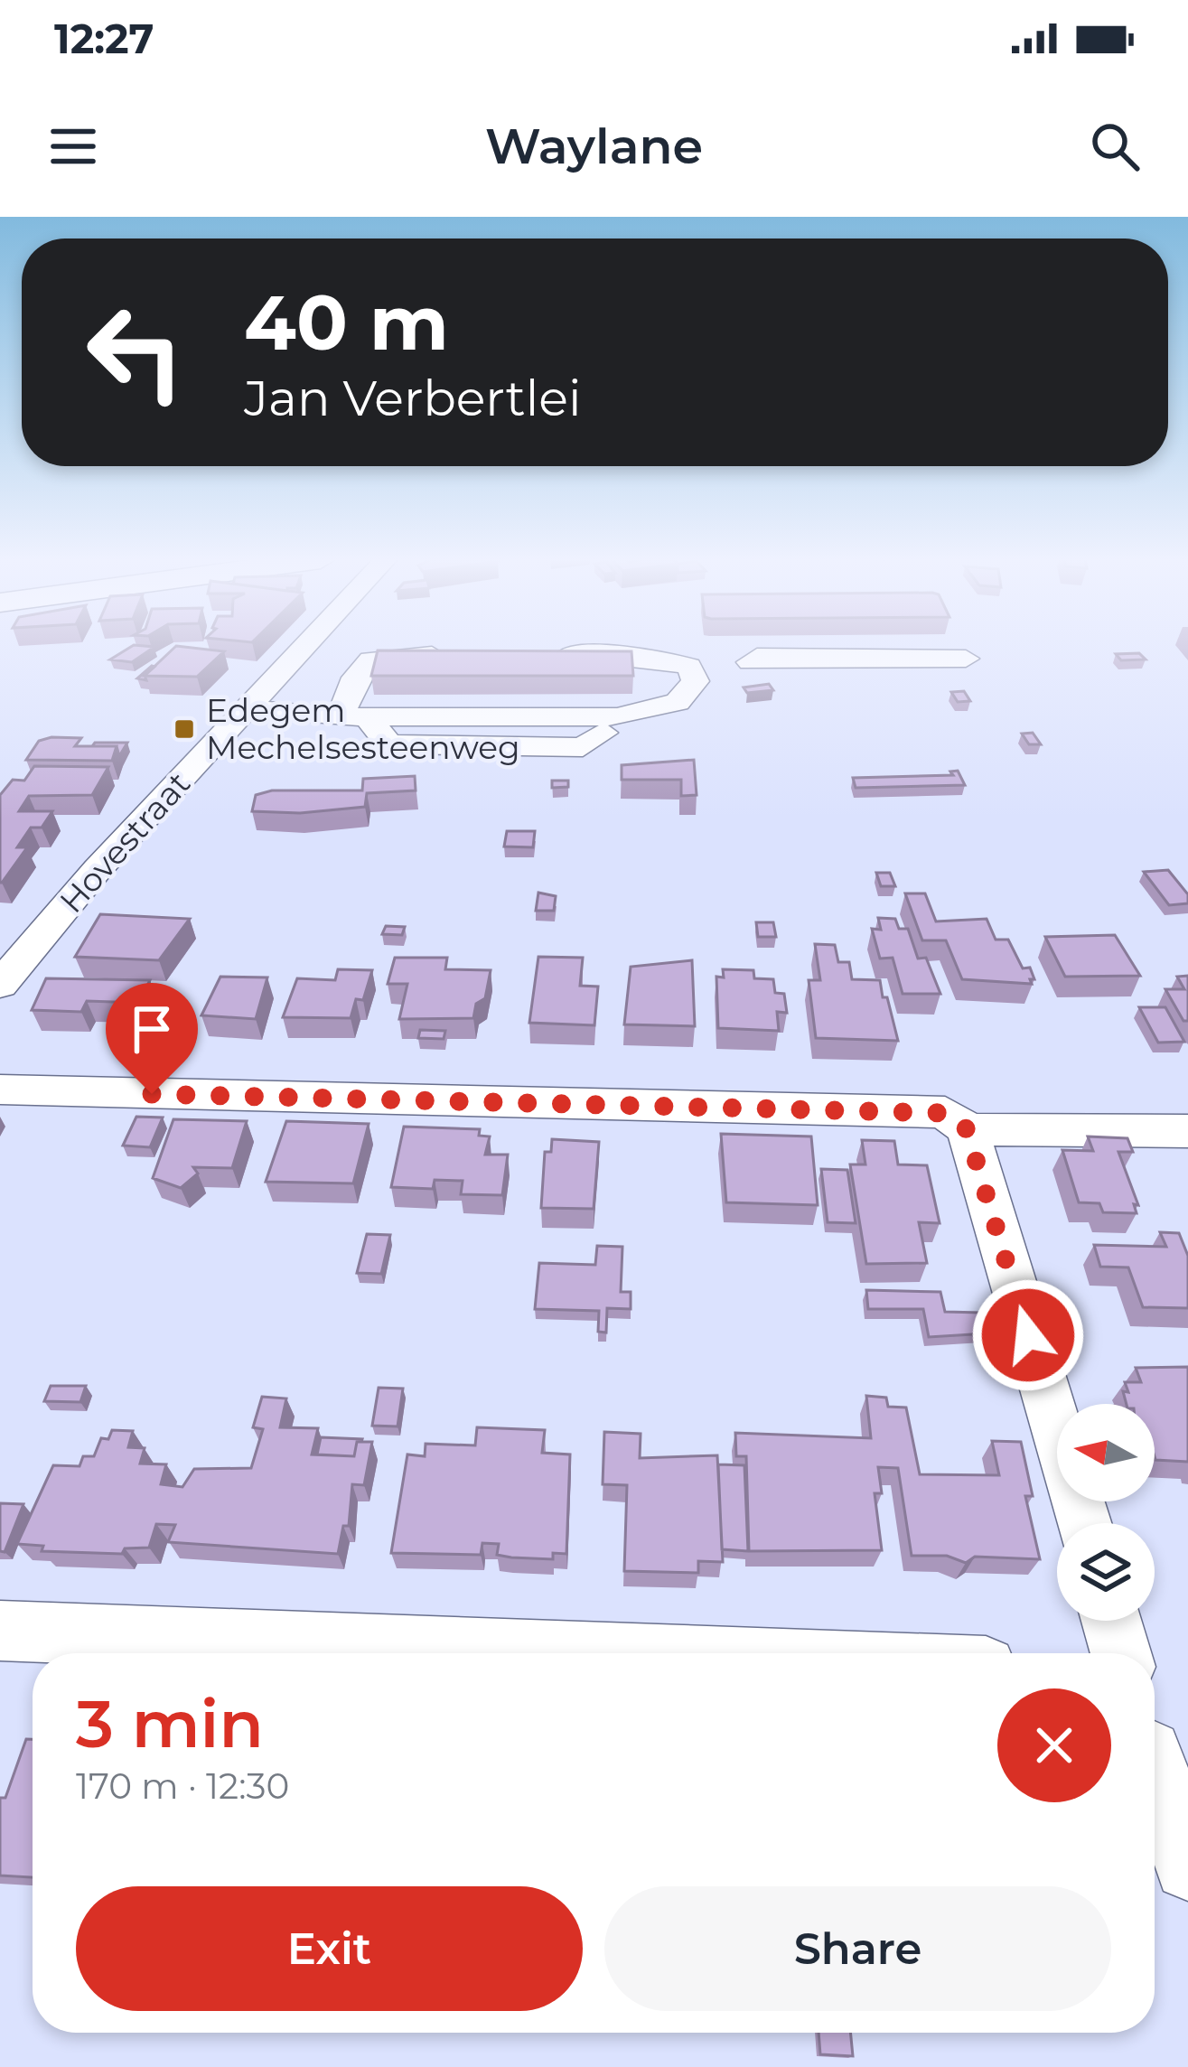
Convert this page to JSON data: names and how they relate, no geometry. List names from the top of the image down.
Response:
{
  "streets": {
    "street": ["Hovestraat"]
  },
  "places": {
    "transit": ["Edegem Mechelsesteenweg"]
  },
  "north": "left",
  "page": {
    "status": "12:27",
    "header": "Waylane",
    "turn": ["40 m", "Jan Verbertlei"],
    "heading": ["3 min", "170 m · 12:30"],
    "buttons": ["Exit", "Share"]
  }
}
